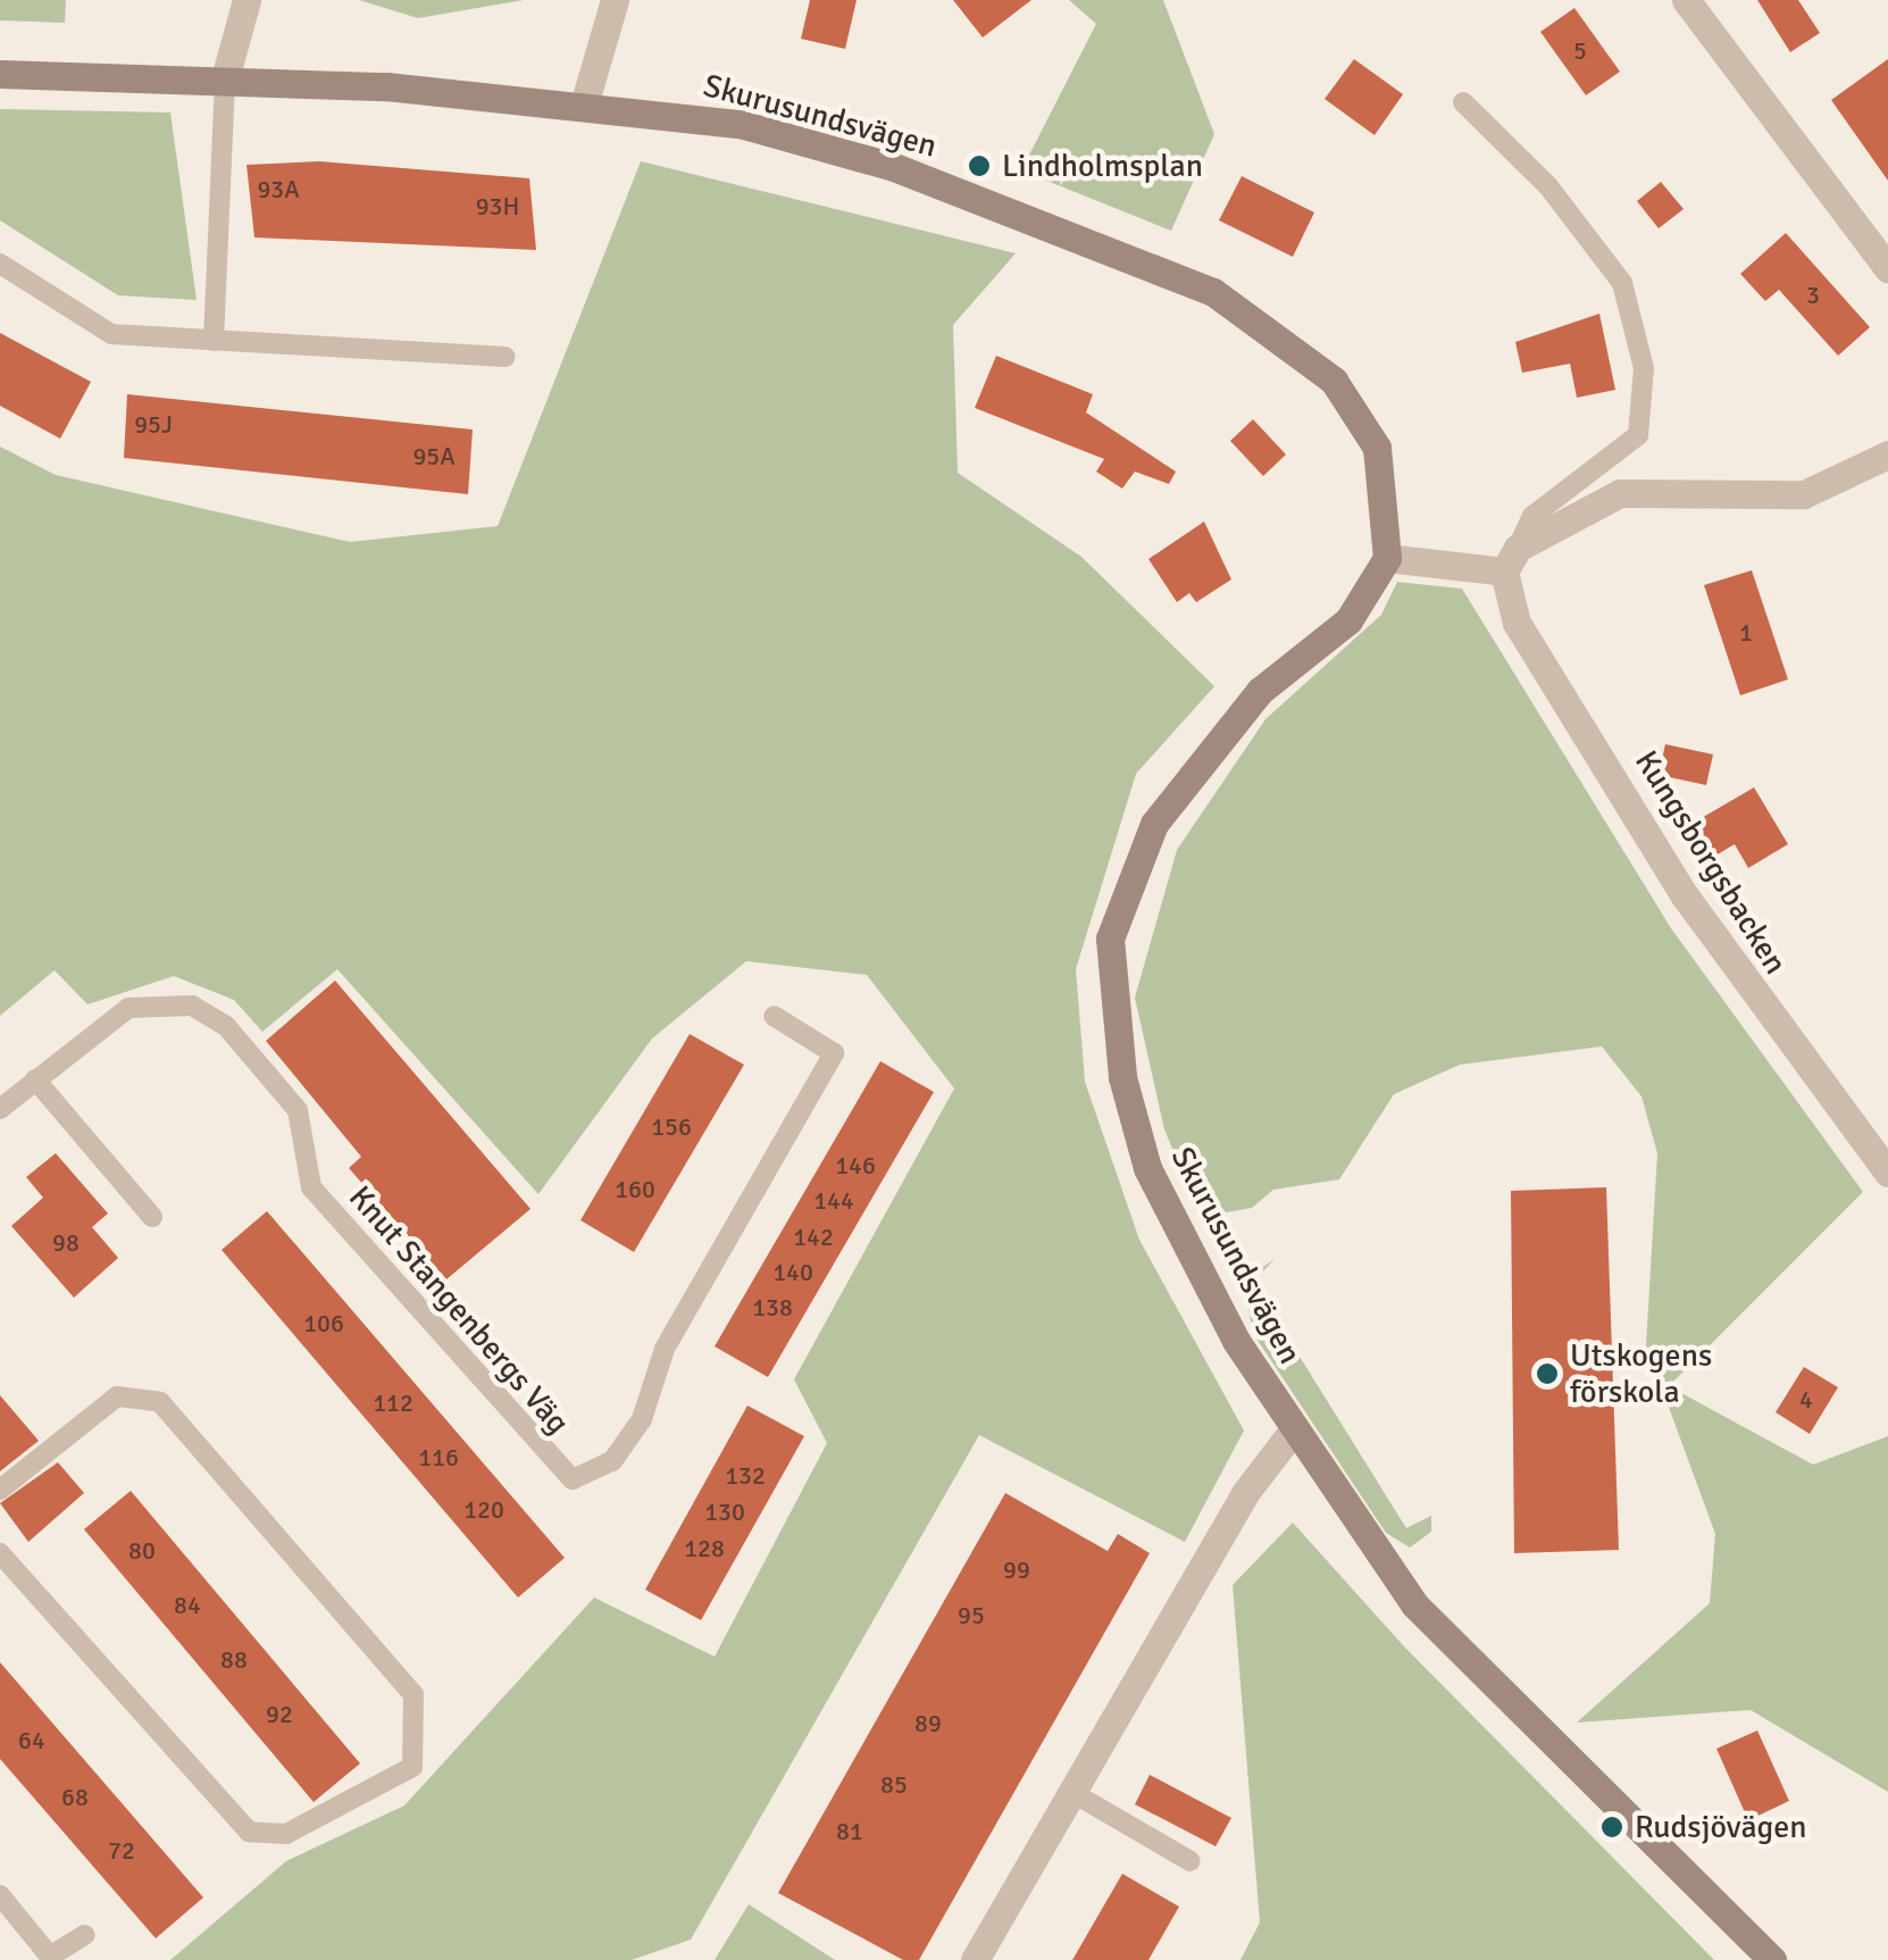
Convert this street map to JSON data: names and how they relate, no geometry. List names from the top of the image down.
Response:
{
  "streets": {
    "street": ["Skurusundsvägen", "Kungsborgsbacken"],
    "lane": ["Knut Stangenbergs Väg"]
  },
  "places": ["Lindholmsplan", "Utskogens förskola", "Rudsjövägen"],
  "house_numbers": [
    "5",
    "93A",
    "93H",
    "3",
    "95J",
    "95A",
    "1",
    "156",
    "146",
    "160",
    "144",
    "142",
    "98",
    "140",
    "138",
    "106",
    "4",
    "112",
    "116",
    "132",
    "120",
    "130",
    "128",
    "80",
    "99",
    "84",
    "95",
    "88",
    "92",
    "89",
    "64",
    "85",
    "68",
    "81",
    "72"
  ]
}
